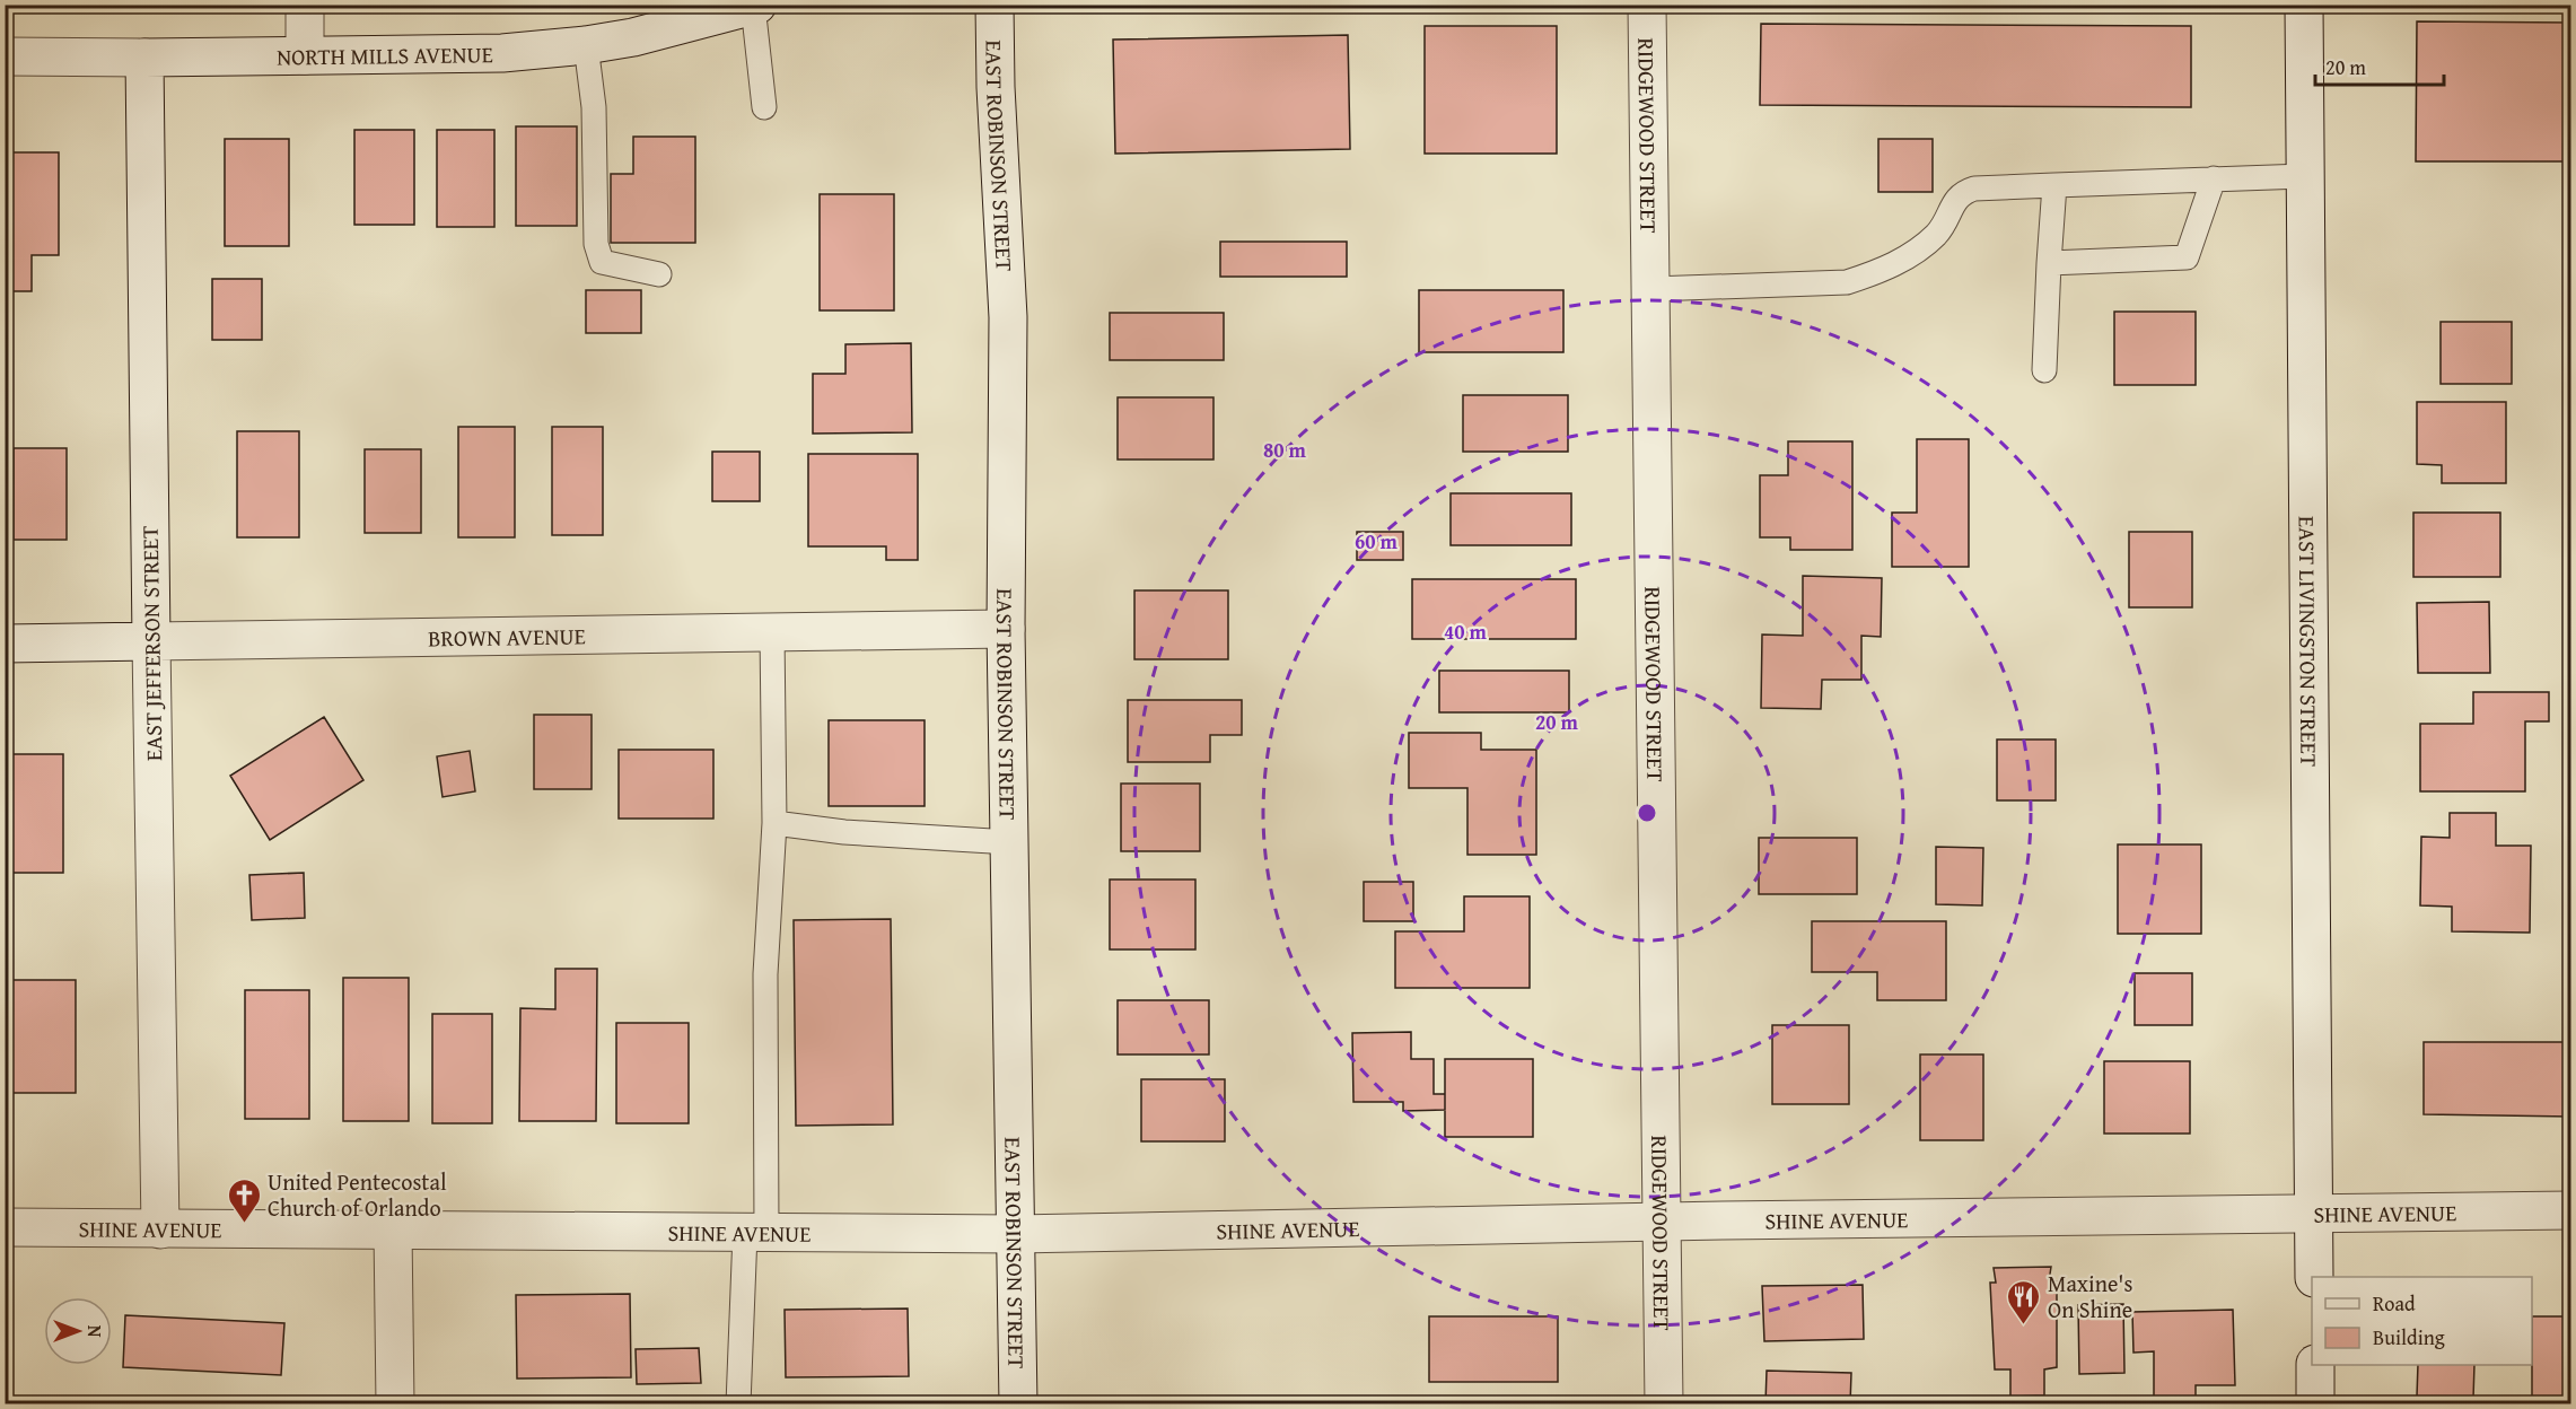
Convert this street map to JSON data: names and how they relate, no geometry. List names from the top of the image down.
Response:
{
  "streets": {
    "street": [
      "NORTH MILLS AVENUE",
      "RIDGEWOOD STREET",
      "EAST ROBINSON STREET",
      "BROWN AVENUE",
      "EAST LIVINGSTON STREET",
      "EAST JEFFERSON STREET",
      "SHINE AVENUE"
    ]
  },
  "crossings": [
    ["NORTH MILLS AVENUE", "EAST JEFFERSON STREET"],
    ["RIDGEWOOD STREET", "SHINE AVENUE"],
    ["EAST ROBINSON STREET", "BROWN AVENUE"],
    ["EAST ROBINSON STREET", "SHINE AVENUE"],
    ["BROWN AVENUE", "EAST JEFFERSON STREET"],
    ["EAST LIVINGSTON STREET", "SHINE AVENUE"],
    ["EAST JEFFERSON STREET", "SHINE AVENUE"]
  ],
  "places": {
    "church": ["United Pentecostal Church of Orlando"],
    "restaurant": ["Maxine's On Shine"]
  },
  "legend": ["Road", "Building"],
  "scale_bar": "20 m",
  "north": "right",
  "rings": [
    "80 m",
    "60 m",
    "40 m",
    "20 m"
  ]
}
